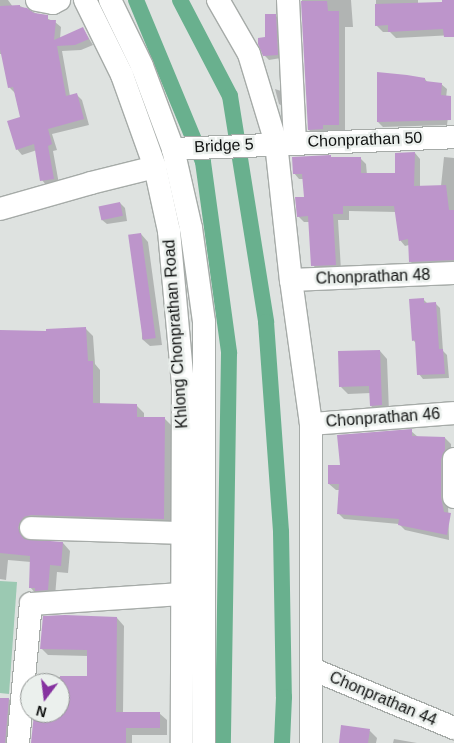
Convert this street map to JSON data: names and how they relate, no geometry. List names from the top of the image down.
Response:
{
  "streets": {
    "street": [
      "Chonprathan 50",
      "Bridge 5",
      "Chonprathan 48",
      "Khlong Chonprathan Road",
      "Chonprathan 46",
      "Chonprathan 44"
    ]
  },
  "crossings": [
    ["Chonprathan 50", "Bridge 5"],
    ["Bridge 5", "Khlong Chonprathan Road"]
  ],
  "north": "bottom"
}
